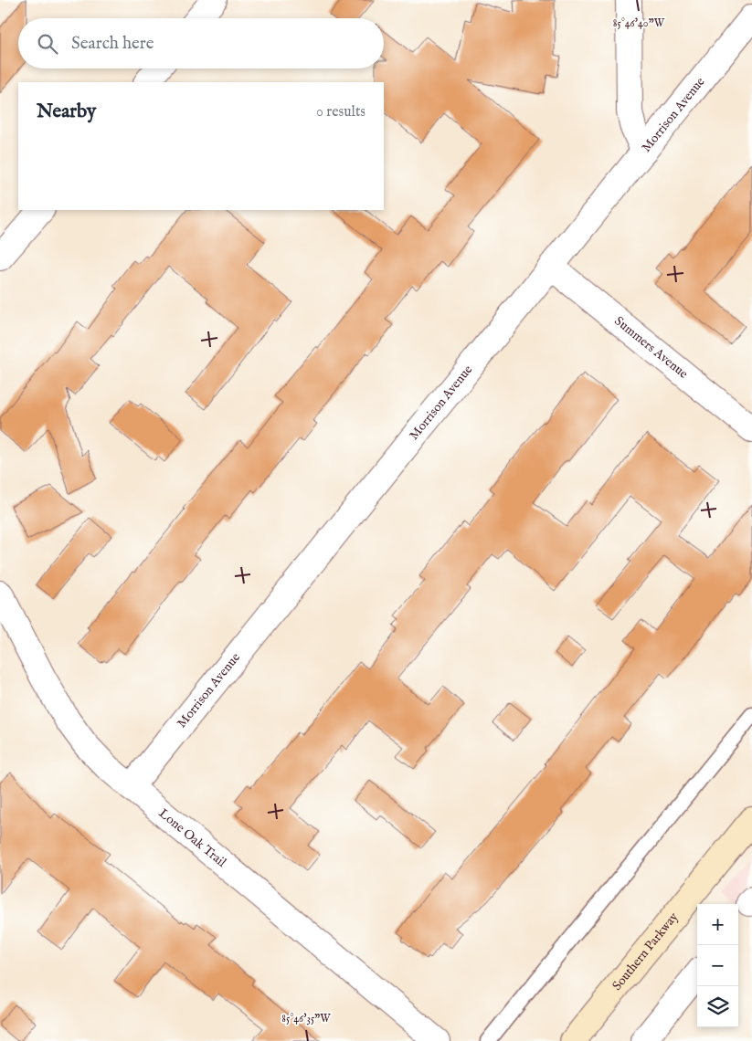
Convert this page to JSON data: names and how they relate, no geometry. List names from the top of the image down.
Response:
{
  "streets": {
    "main road": ["Southern Parkway"],
    "street": ["Morrison Avenue", "Summers Avenue", "Lone Oak Trail"]
  },
  "crossings": [
    ["Morrison Avenue", "Summers Avenue"],
    ["Morrison Avenue", "Lone Oak Trail"]
  ],
  "page": {
    "search": "Search here",
    "heading": ["Nearby", "0 results"],
    "map_buttons": ["+", "−"]
  },
  "coordinates": ["85°46'40\"W", "85°46'35\"W"]
}
